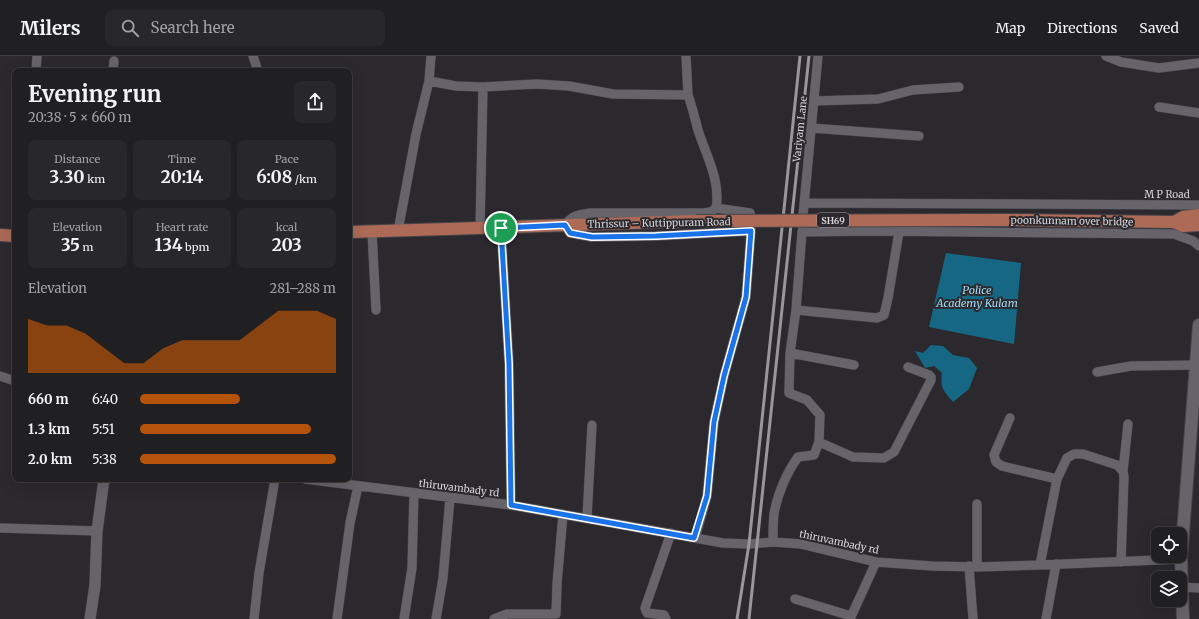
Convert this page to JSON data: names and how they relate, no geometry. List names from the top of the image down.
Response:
{
  "streets": {
    "main road": ["SH69", "poonkunnam over bridge", "Thrissur – Kuttippuram Road"],
    "street": ["Variyam Lane", "M P Road", "thiruvambady rd"]
  },
  "crossings": [
    ["Variyam Lane", "M P Road"],
    ["poonkunnam over bridge", "Thrissur – Kuttippuram Road"]
  ],
  "water": ["Police Academy Kulam"],
  "page": {
    "header": "Milers",
    "search": "Search here",
    "nav": ["Map", "Directions", "Saved"],
    "heading": ["Evening run", "20:38 · 5 × 660 m"],
    "stats": [
      ["Distance", "3.30 km"],
      ["Time", "20:14"],
      ["Pace", "6:08 /km"],
      ["Elevation", "35 m"],
      ["Heart rate", "134 bpm"],
      ["kcal", "203"]
    ],
    "chart": ["Elevation", "281–288 m"],
    "list": [
      {
        "name": "660 m",
        "note": "6:40"
      },
      {
        "name": "1.3 km",
        "note": "5:51"
      },
      {
        "name": "2.0 km",
        "note": "5:38"
      }
    ]
  }
}
